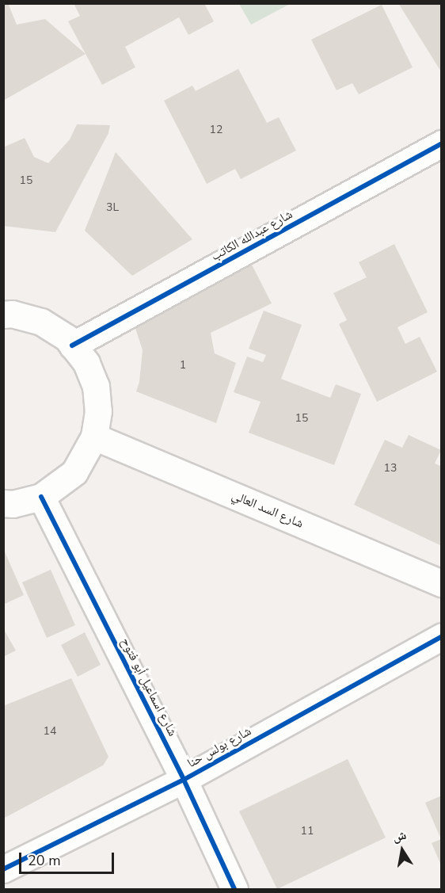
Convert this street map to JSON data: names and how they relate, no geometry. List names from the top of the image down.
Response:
{
  "streets": {
    "street": [
      "شارع عبدالله الكاتب",
      "شارع السد العالي",
      "شارع اسماعيل أبو فتوح",
      "شارع بولس حنا"
    ]
  },
  "crossings": [
    ["شارع اسماعيل أبو فتوح", "شارع بولس حنا"]
  ],
  "house_numbers": [
    "12",
    "15",
    "3L",
    "1",
    "15",
    "13",
    "14",
    "11"
  ],
  "scale_bar": "20 m",
  "north": "top"
}
